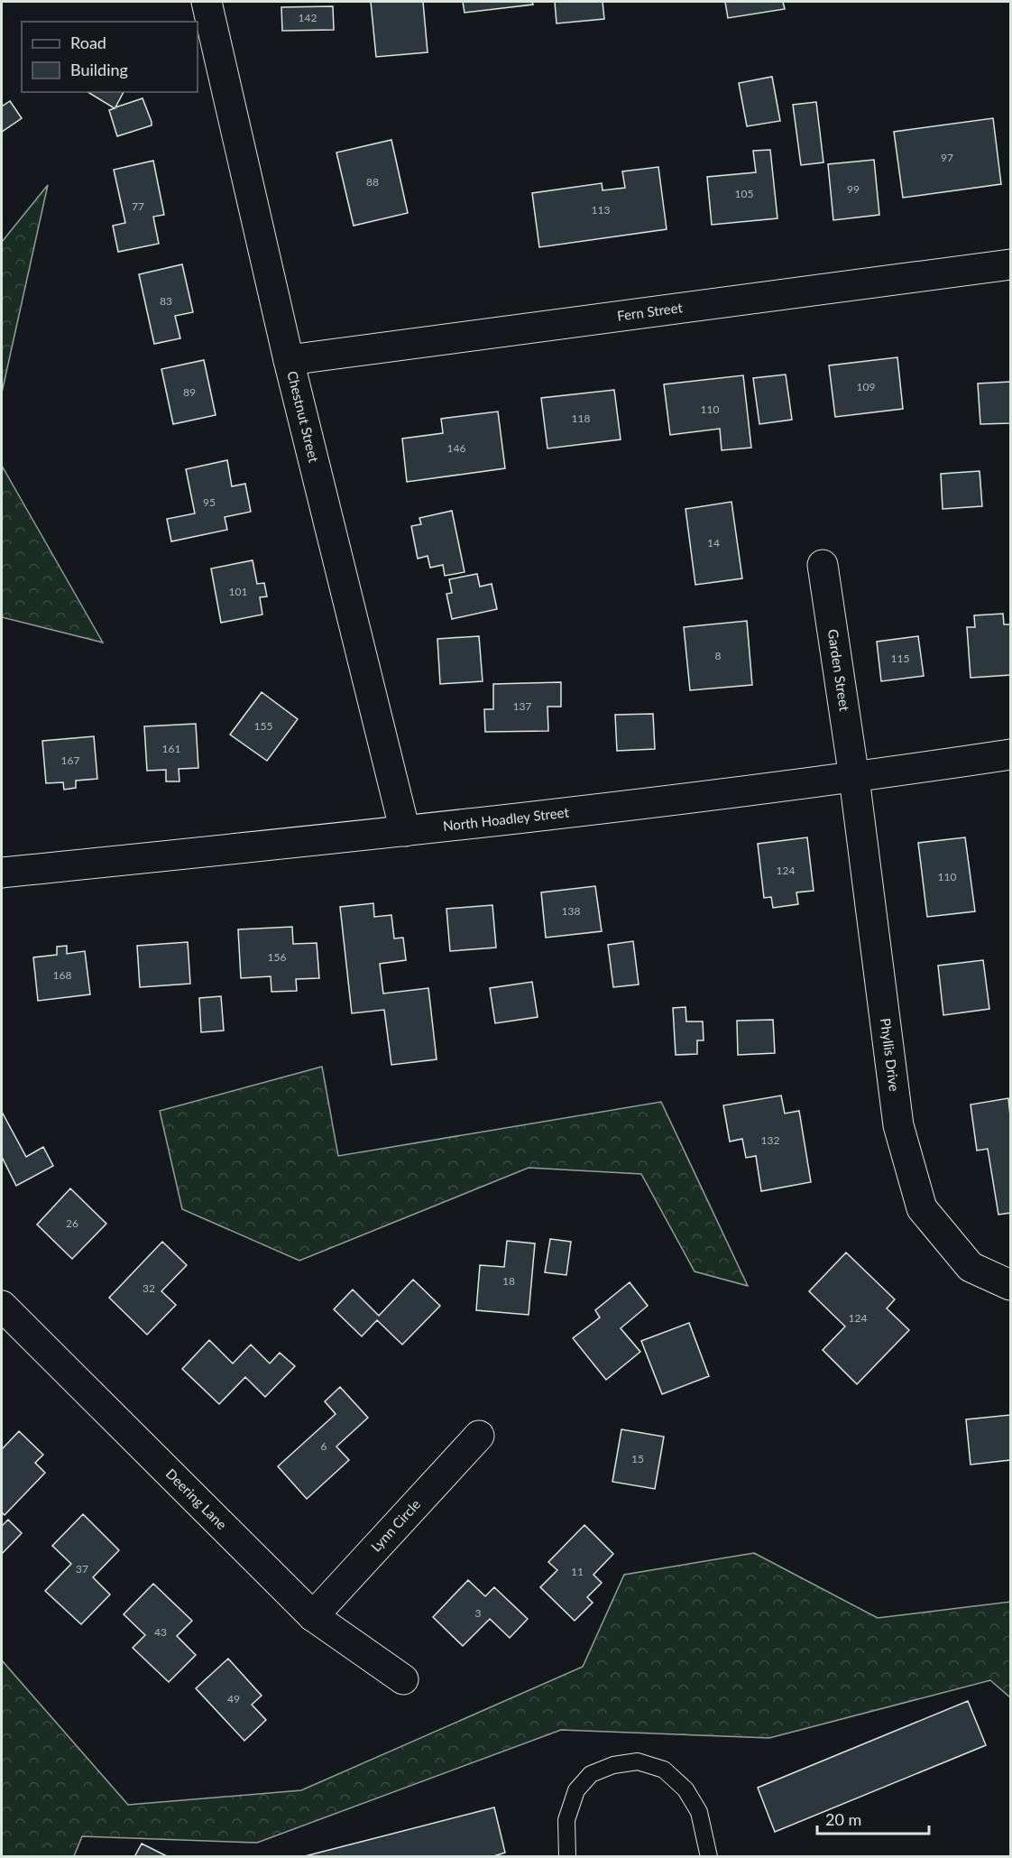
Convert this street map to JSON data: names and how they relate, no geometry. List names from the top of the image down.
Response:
{
  "streets": {
    "street": [
      "Fern Street",
      "Chestnut Street",
      "Garden Street",
      "North Hoadley Street",
      "Phyllis Drive",
      "Deering Lane",
      "Lynn Circle"
    ]
  },
  "crossings": [
    ["Fern Street", "Chestnut Street"],
    ["Chestnut Street", "North Hoadley Street"],
    ["Garden Street", "North Hoadley Street"],
    ["Garden Street", "Phyllis Drive"],
    ["North Hoadley Street", "Phyllis Drive"],
    ["Deering Lane", "Lynn Circle"]
  ],
  "house_numbers": [
    "142",
    "97",
    "88",
    "99",
    "105",
    "77",
    "113",
    "83",
    "109",
    "89",
    "110",
    "118",
    "146",
    "95",
    "14",
    "101",
    "8",
    "115",
    "137",
    "155",
    "161",
    "167",
    "124",
    "110",
    "138",
    "156",
    "168",
    "132",
    "26",
    "18",
    "32",
    "124",
    "6",
    "15",
    "37",
    "11",
    "3",
    "43",
    "49"
  ],
  "legend": ["Road", "Building"],
  "scale_bar": "20 m"
}
